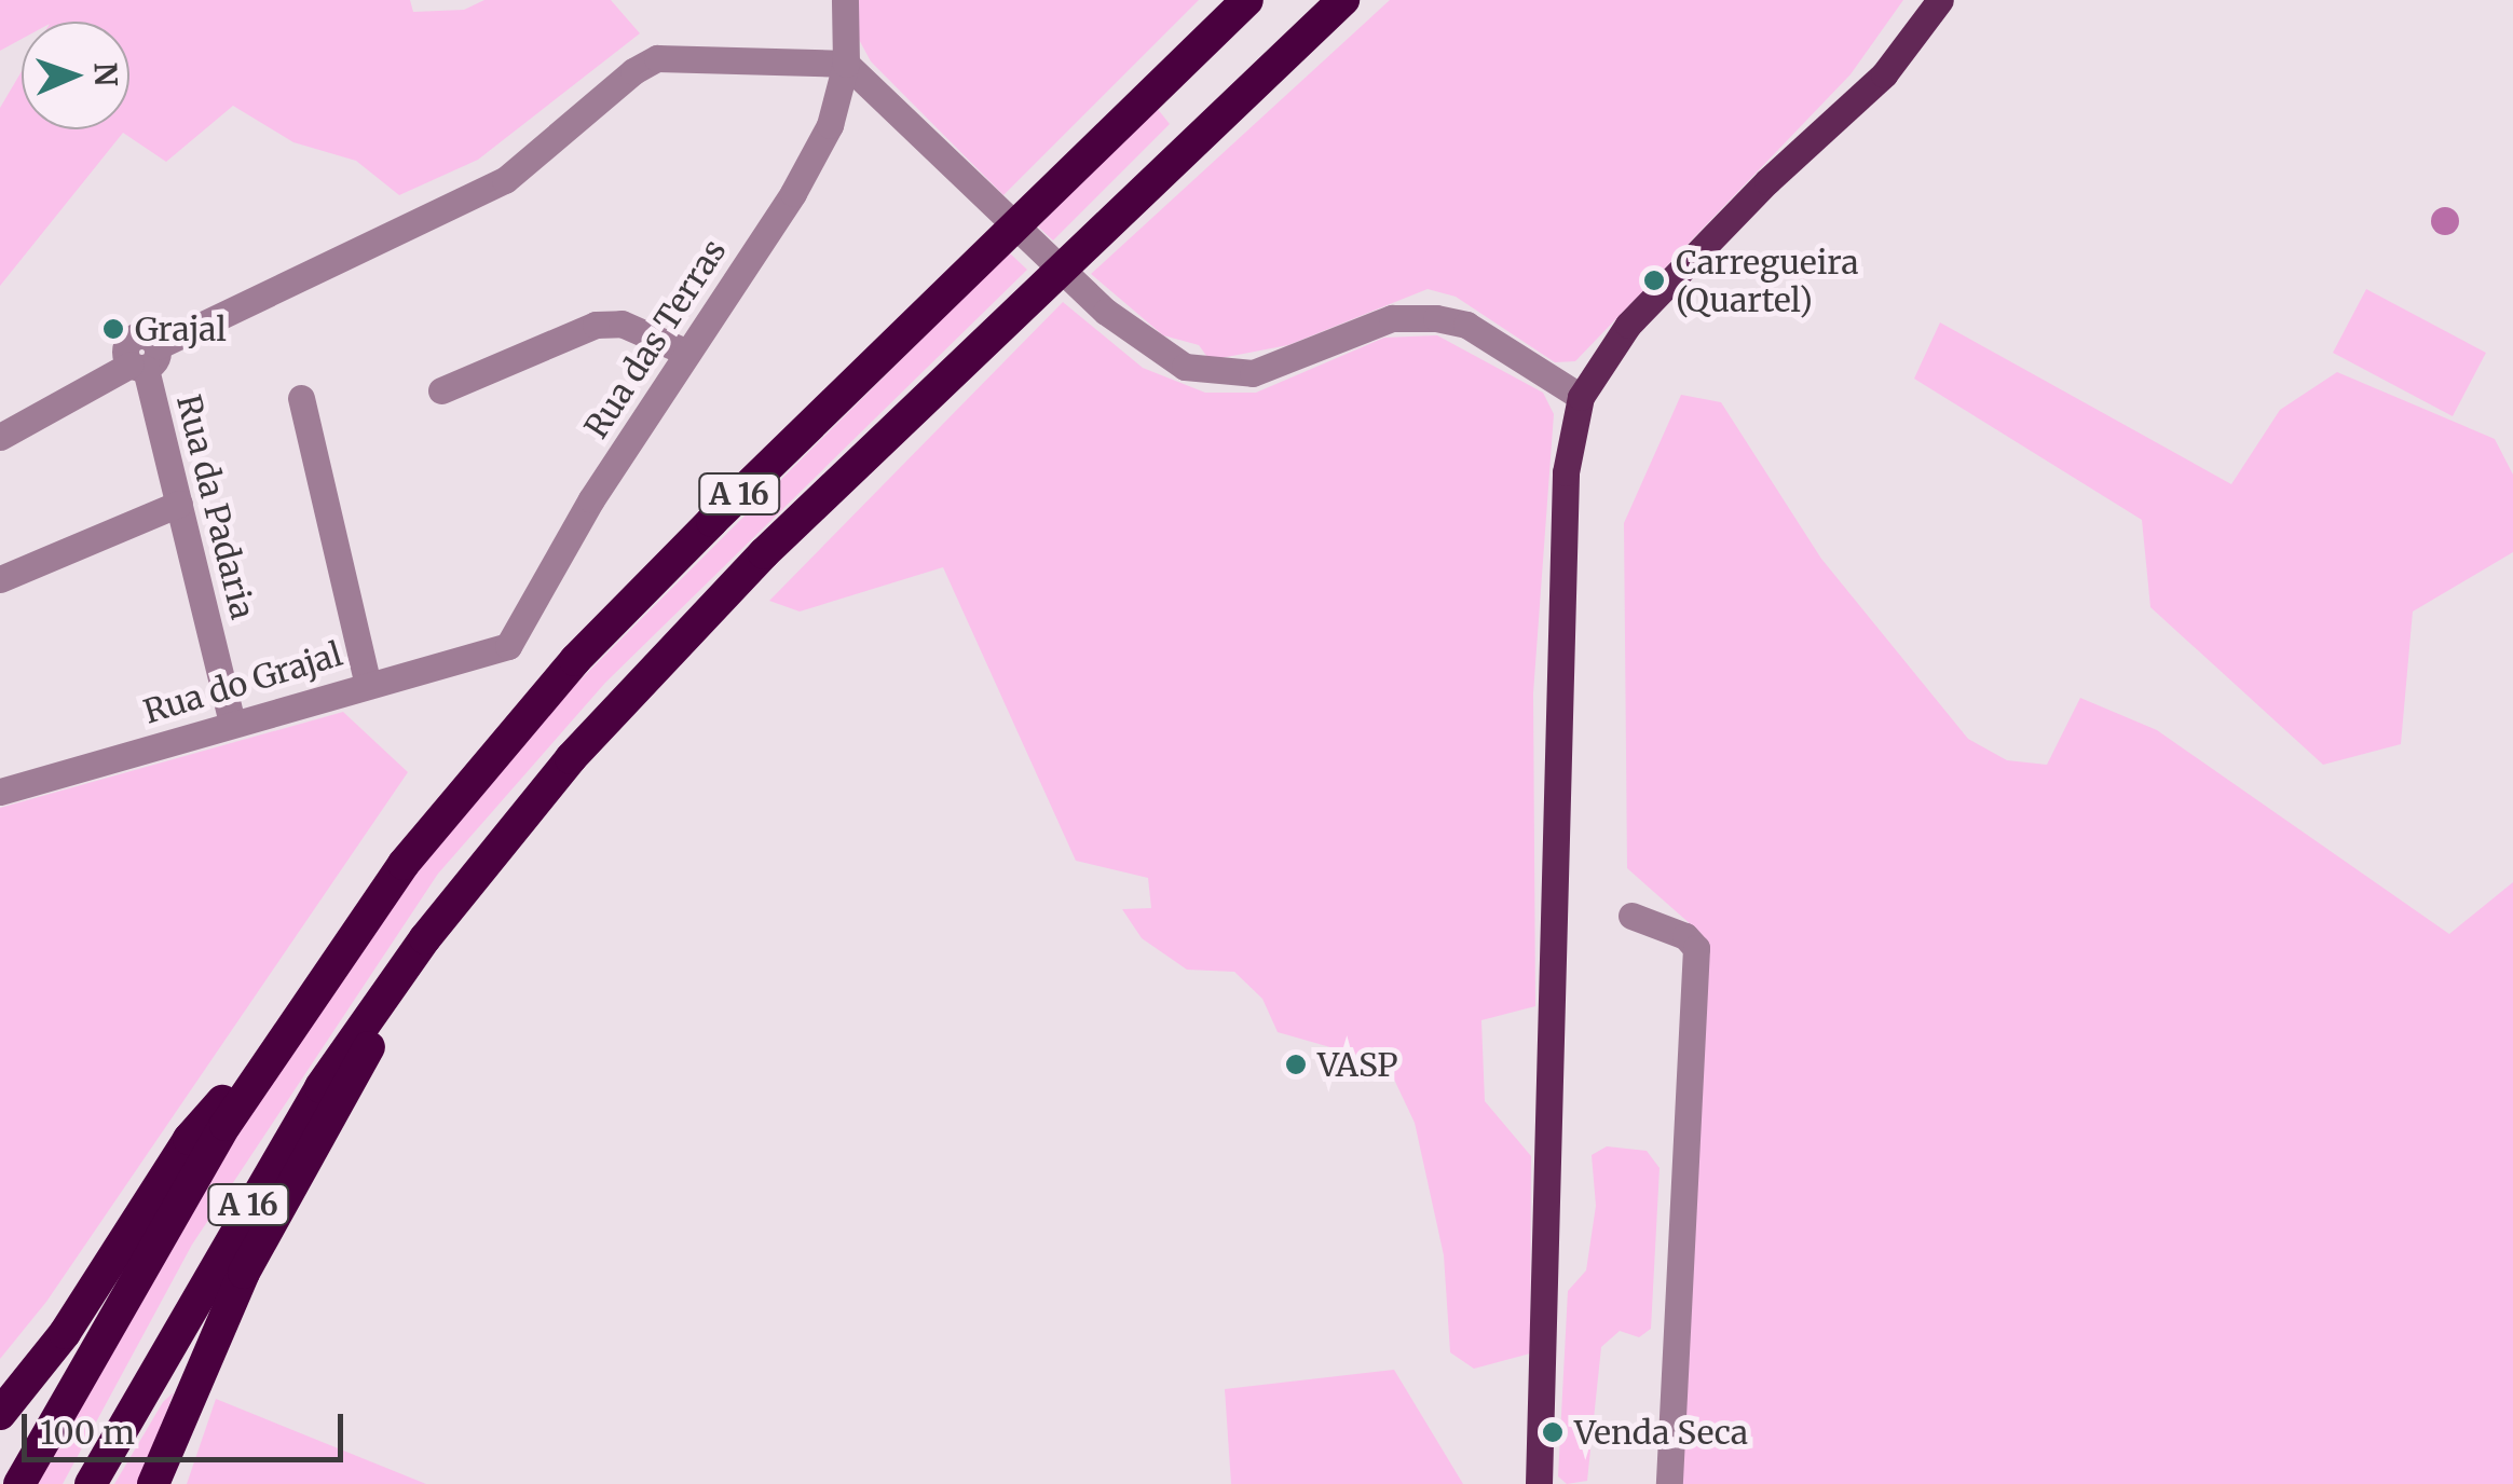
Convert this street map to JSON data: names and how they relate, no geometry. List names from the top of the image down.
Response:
{
  "streets": {
    "highway": ["A 16"],
    "street": ["Rua das Terras", "Rua da Padaria", "Rua do Grajal"]
  },
  "crossings": [
    ["Rua das Terras", "Rua do Grajal"],
    ["Rua da Padaria", "Rua do Grajal"]
  ],
  "places": [
    "Carregueira (Quartel)",
    "Grajal",
    "VASP",
    "Venda Seca"
  ],
  "scale_bar": "100 m",
  "north": "right"
}
